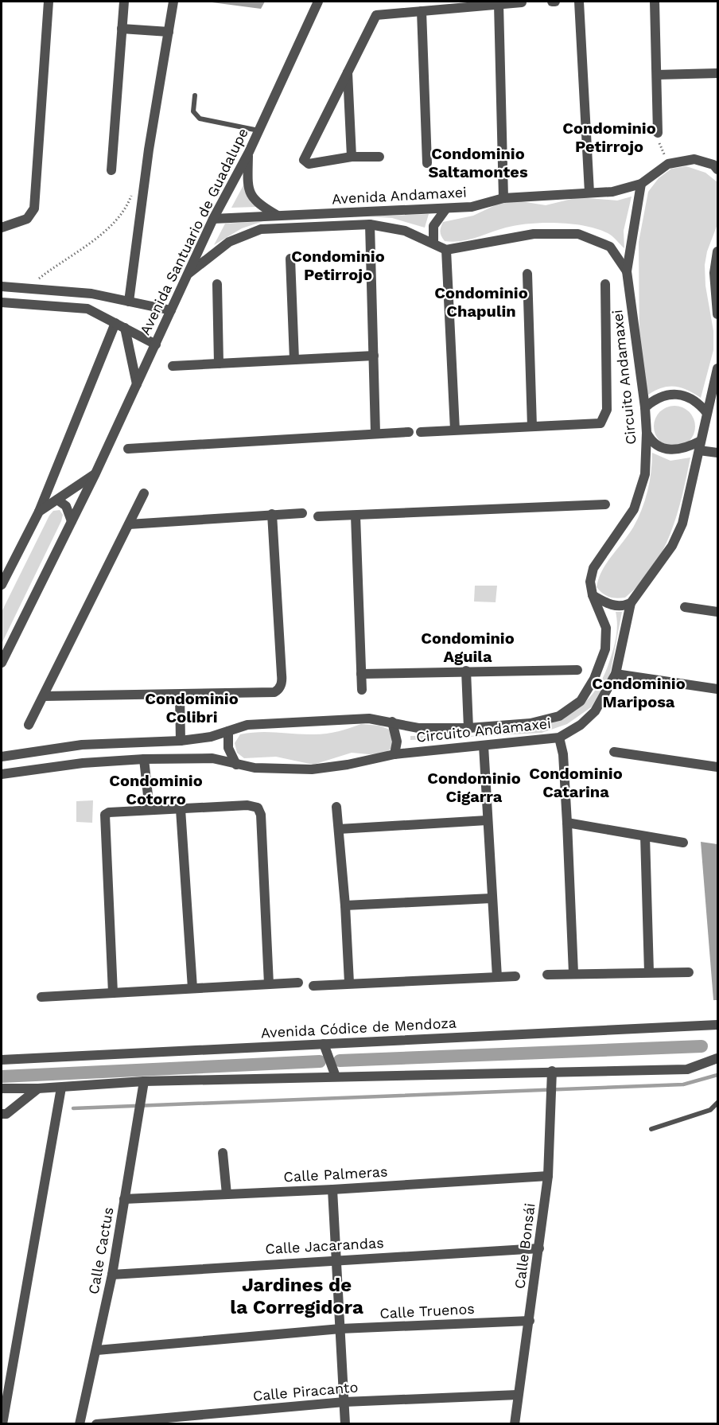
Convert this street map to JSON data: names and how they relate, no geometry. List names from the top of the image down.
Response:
{
  "streets": {
    "street": [
      "Avenida Andamaxei",
      "Avenida Santuario de Guadalupe",
      "Circuito Andamaxei",
      "Avenida Códice de Mendoza",
      "Calle Palmeras",
      "Calle Jacarandas",
      "Calle Bonsái",
      "Calle Cactus",
      "Calle Truenos",
      "Calle Piracanto"
    ]
  },
  "crossings": [
    ["Avenida Andamaxei", "Avenida Santuario de Guadalupe"],
    ["Avenida Andamaxei", "Circuito Andamaxei"],
    ["Calle Palmeras", "Calle Bonsái"],
    ["Calle Palmeras", "Calle Cactus"],
    ["Calle Jacarandas", "Calle Bonsái"],
    ["Calle Jacarandas", "Calle Cactus"],
    ["Calle Bonsái", "Calle Truenos"],
    ["Calle Bonsái", "Calle Piracanto"],
    ["Calle Cactus", "Calle Truenos"]
  ],
  "districts": [
    "Condominio Petirrojo",
    "Condominio Saltamontes",
    "Condominio Petirrojo",
    "Condominio Chapulin",
    "Condominio Aguila",
    "Condominio Mariposa",
    "Condominio Colibri",
    "Condominio Catarina",
    "Condominio Cigarra",
    "Condominio Cotorro",
    "Jardines de la Corregidora"
  ]
}
